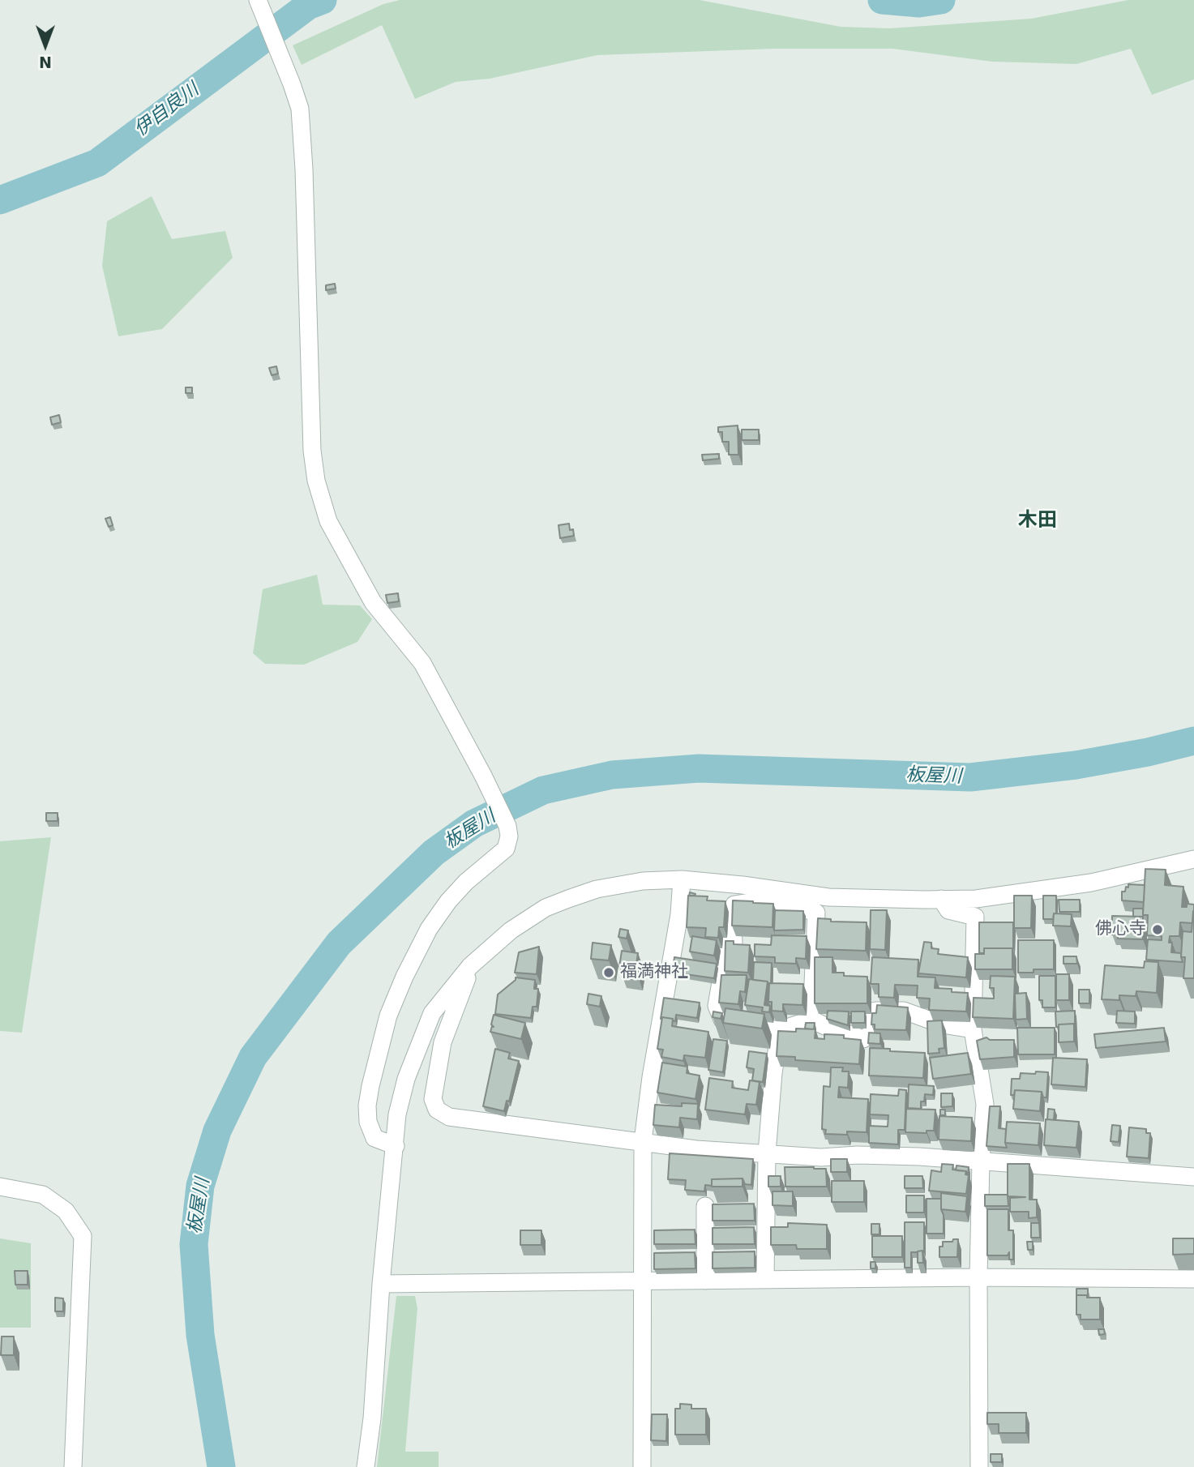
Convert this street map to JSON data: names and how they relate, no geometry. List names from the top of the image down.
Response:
{
  "districts": ["木田"],
  "water": ["伊自良川", "板屋川"],
  "places": ["佛心寺", "福満神社"],
  "north": "bottom"
}
